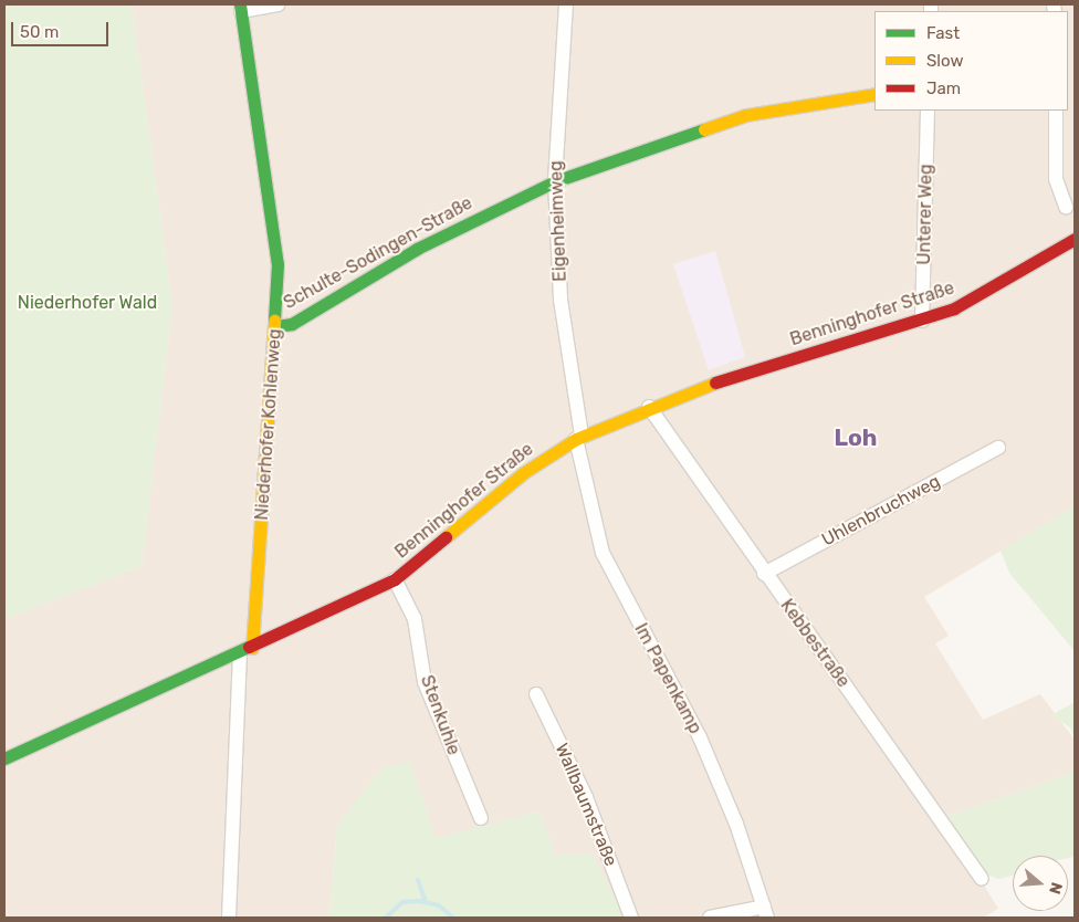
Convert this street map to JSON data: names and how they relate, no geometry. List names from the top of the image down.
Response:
{
  "streets": {
    "street": [
      "Unterer Weg",
      "Eigenheimweg",
      "Schulte-Sodingen-Straße",
      "Benninghofer Straße",
      "Niederhofer Kohlenweg",
      "Uhlenbruchweg",
      "Kebbestraße",
      "Im Papenkamp",
      "Stenkuhle",
      "Wallbaumstraße"
    ]
  },
  "crossings": [
    ["Unterer Weg", "Benninghofer Straße"],
    ["Eigenheimweg", "Schulte-Sodingen-Straße"],
    ["Eigenheimweg", "Benninghofer Straße"],
    ["Eigenheimweg", "Im Papenkamp"],
    ["Schulte-Sodingen-Straße", "Niederhofer Kohlenweg"],
    ["Benninghofer Straße", "Niederhofer Kohlenweg"],
    ["Benninghofer Straße", "Kebbestraße"],
    ["Benninghofer Straße", "Im Papenkamp"],
    ["Benninghofer Straße", "Stenkuhle"],
    ["Uhlenbruchweg", "Kebbestraße"]
  ],
  "districts": ["Loh"],
  "parks": ["Niederhofer Wald"],
  "legend": ["Fast", "Slow", "Jam"],
  "scale_bar": "50 m",
  "north": "right"
}
